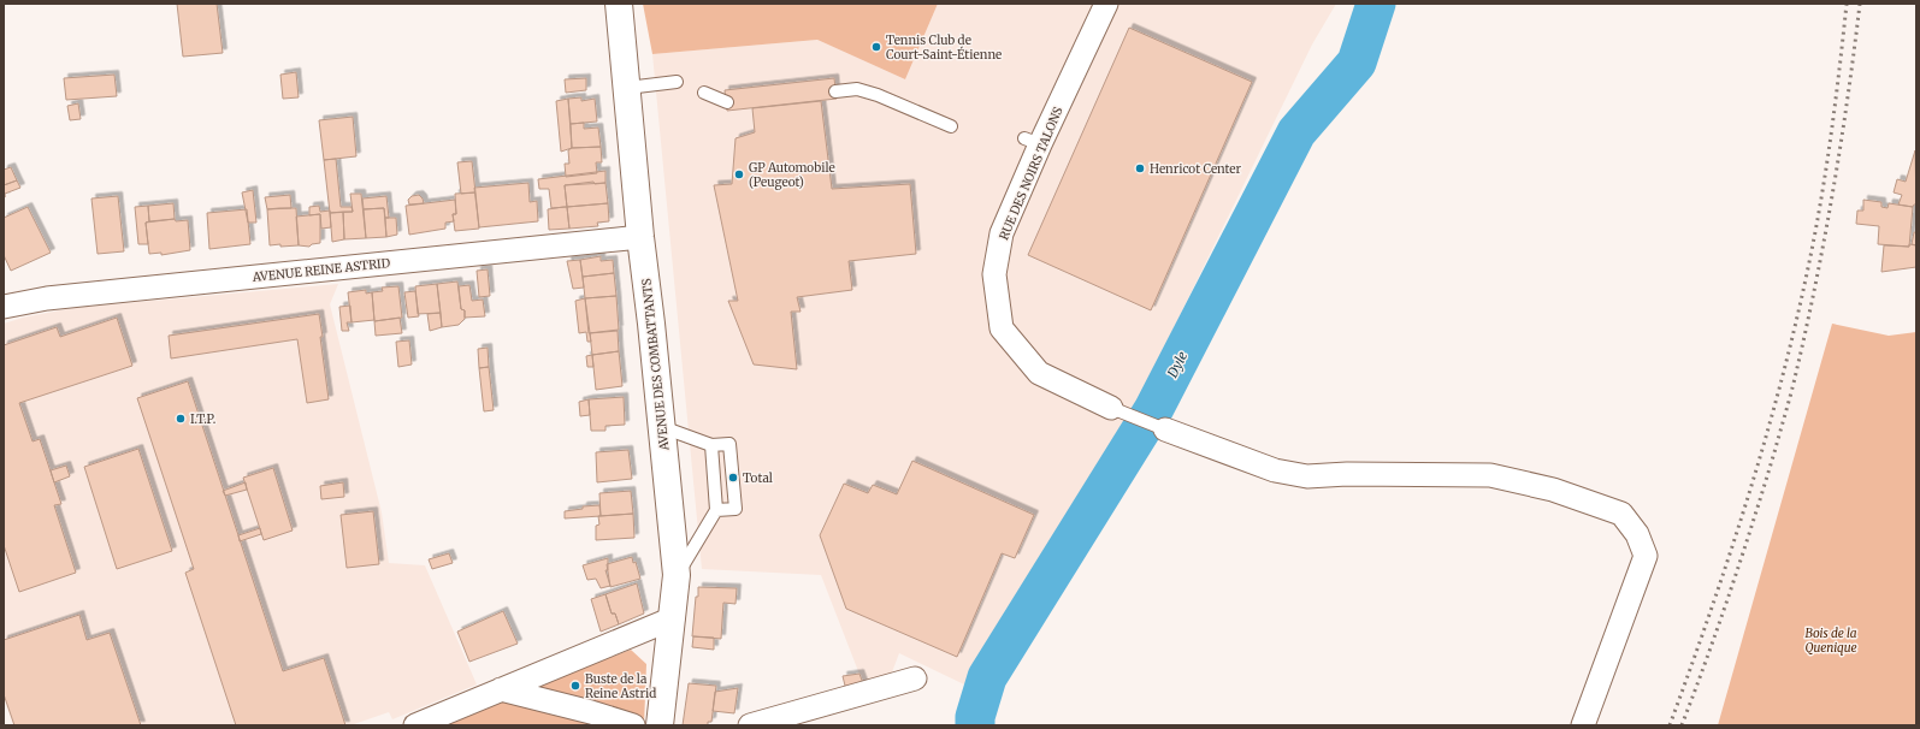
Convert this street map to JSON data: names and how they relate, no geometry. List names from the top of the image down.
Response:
{
  "streets": {
    "main road": ["AVENUE DES COMBATTANTS"],
    "street": ["RUE DES NOIRS TALONS", "AVENUE REINE ASTRID"]
  },
  "crossings": [
    ["AVENUE REINE ASTRID", "AVENUE DES COMBATTANTS"]
  ],
  "water": ["Dyle"],
  "parks": ["Bois de la Quenique"],
  "places": [
    "Tennis Club de Court-Saint-Étienne",
    "Henricot Center",
    "GP Automobile (Peugeot)",
    "I.T.P.",
    "Total",
    "Buste de la Reine Astrid"
  ]
}
